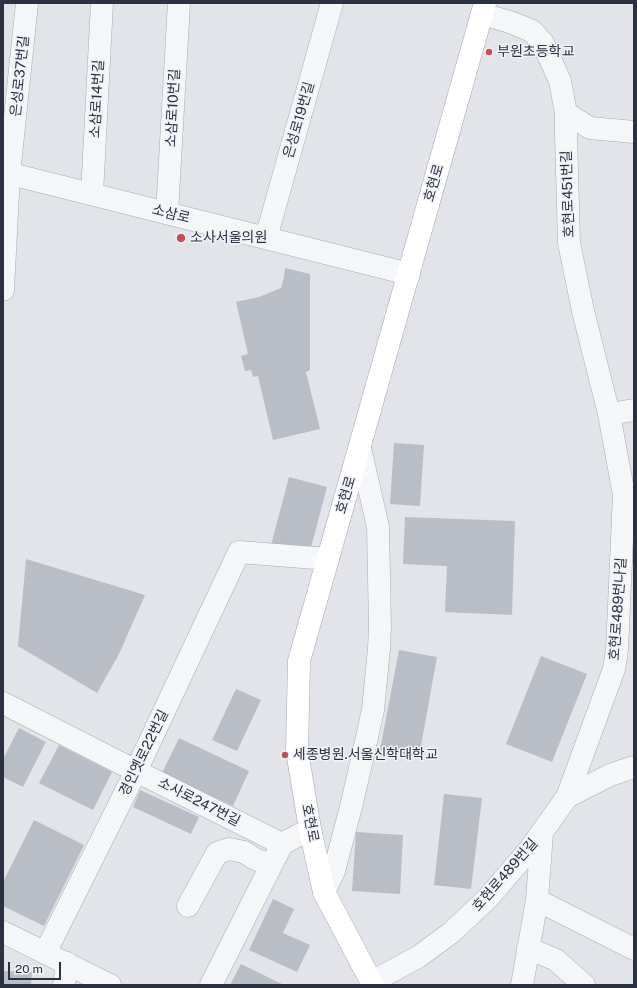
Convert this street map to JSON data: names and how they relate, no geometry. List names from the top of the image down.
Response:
{
  "streets": {
    "main road": ["호현로"],
    "street": [
      "은성로37번길",
      "소삼로14번길",
      "소삼로10번길",
      "은성로19번길",
      "호현로451번길",
      "소삼로",
      "호현로489번나길",
      "경인옛로22번길",
      "소사로247번길",
      "호현로489번길"
    ]
  },
  "crossings": [
    ["은성로37번길", "소삼로"],
    ["소삼로14번길", "소삼로"],
    ["소삼로10번길", "소삼로"],
    ["은성로19번길", "소삼로"],
    ["호현로", "호현로451번길"],
    ["호현로", "소삼로"],
    ["호현로", "경인옛로22번길"],
    ["호현로", "호현로489번길"],
    ["호현로451번길", "호현로489번나길"],
    ["호현로489번나길", "호현로489번길"],
    ["경인옛로22번길", "소사로247번길"]
  ],
  "places": ["부원초등학교", "소사서울의원", "세종병원.서울신학대학교"],
  "scale_bar": "20 m"
}
